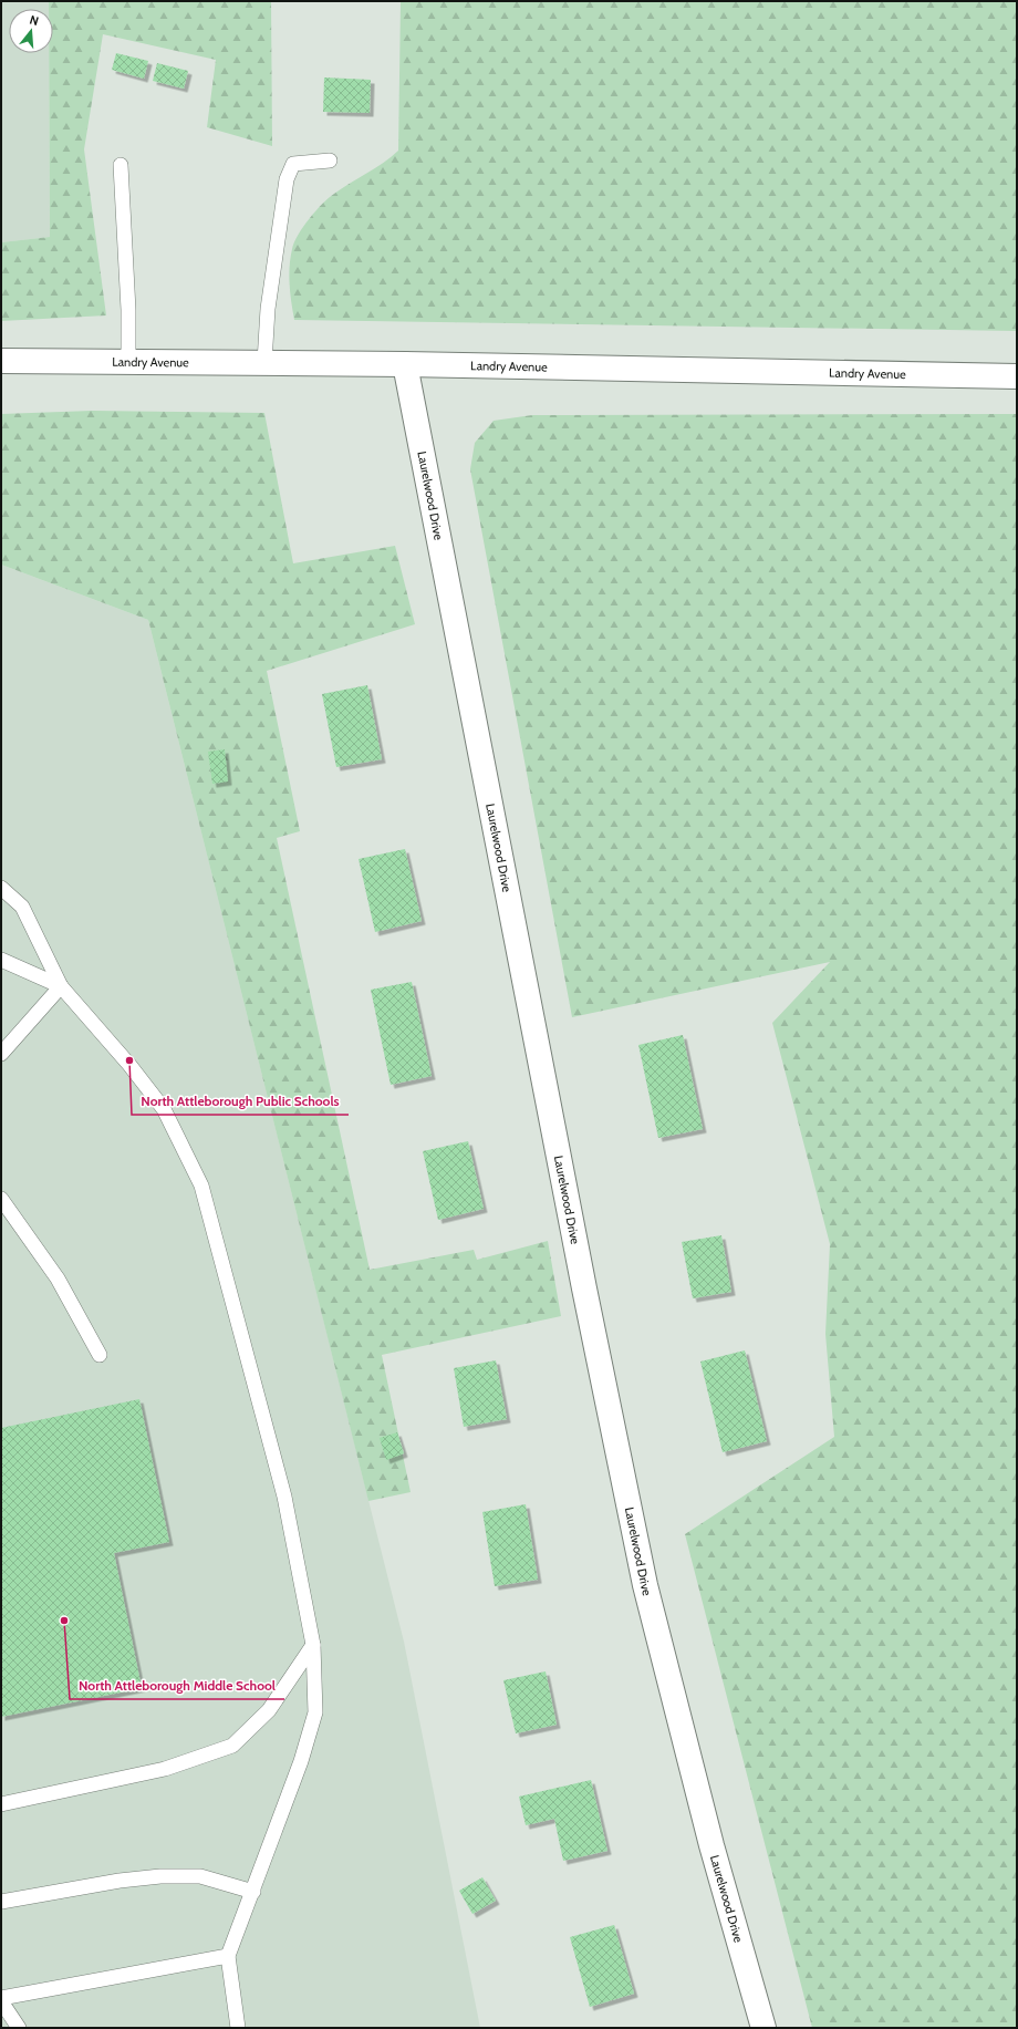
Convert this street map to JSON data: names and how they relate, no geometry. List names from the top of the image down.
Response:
{
  "streets": {
    "street": ["Landry Avenue", "Laurelwood Drive"]
  },
  "crossings": [
    ["Landry Avenue", "Laurelwood Drive"]
  ],
  "places": ["North Attleborough Public Schools", "North Attleborough Middle School"],
  "north": "top"
}
